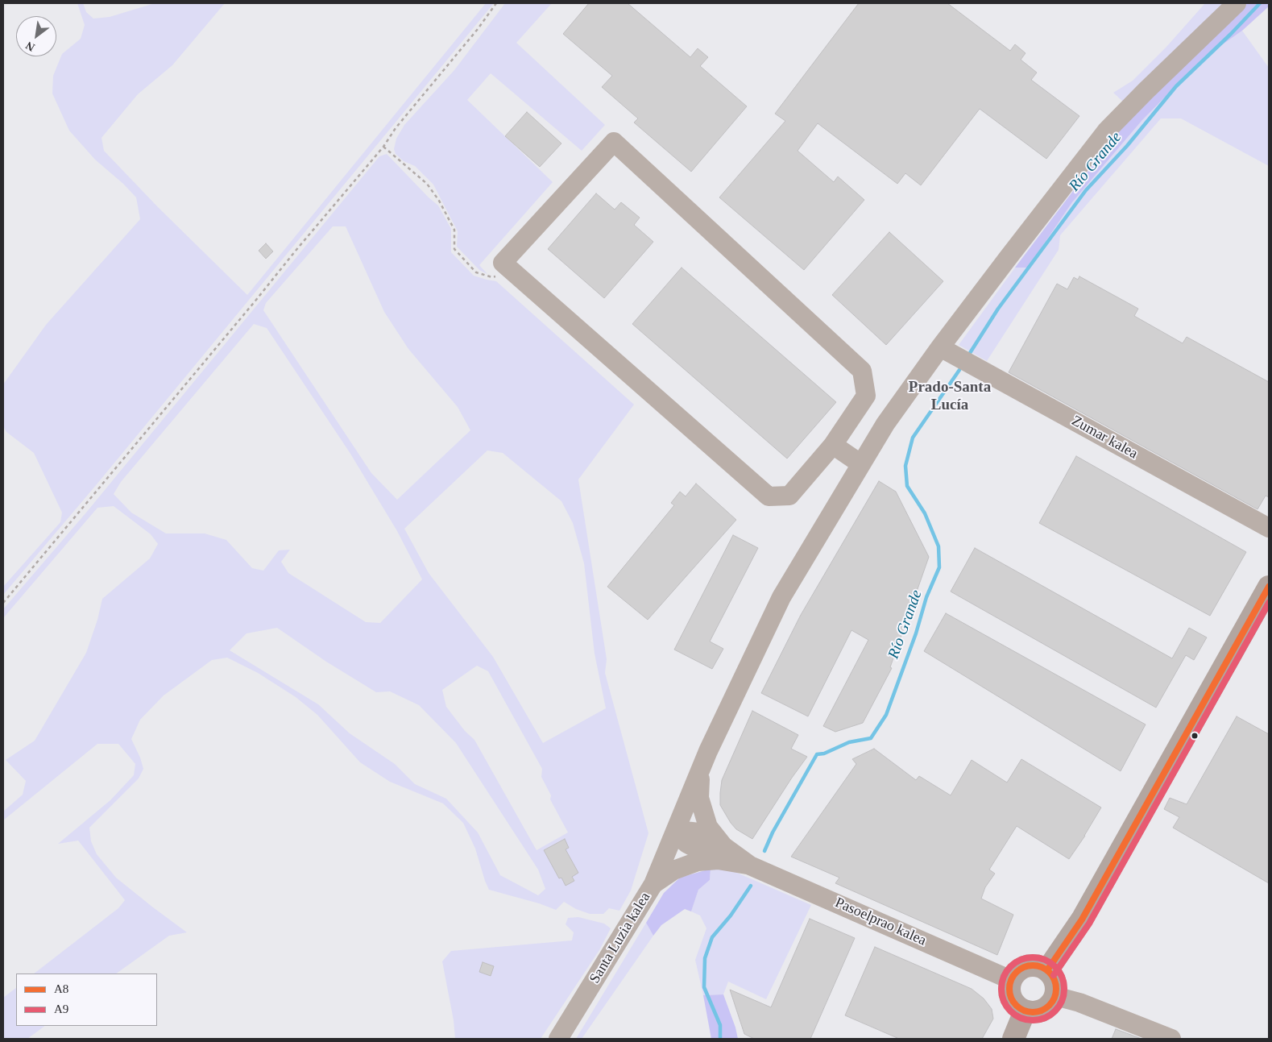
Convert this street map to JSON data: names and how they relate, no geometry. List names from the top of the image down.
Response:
{
  "streets": {
    "street": ["Zumar kalea", "Pasoelprao kalea", "Santa Luzia kalea"]
  },
  "crossings": [
    ["Zumar kalea", "Santa Luzia kalea"]
  ],
  "districts": ["Prado-Santa Lucía"],
  "water": ["Río Grande"],
  "lines": ["transit line A8", "transit line A9"],
  "legend": ["A8", "A9"],
  "north": "bottom left"
}
